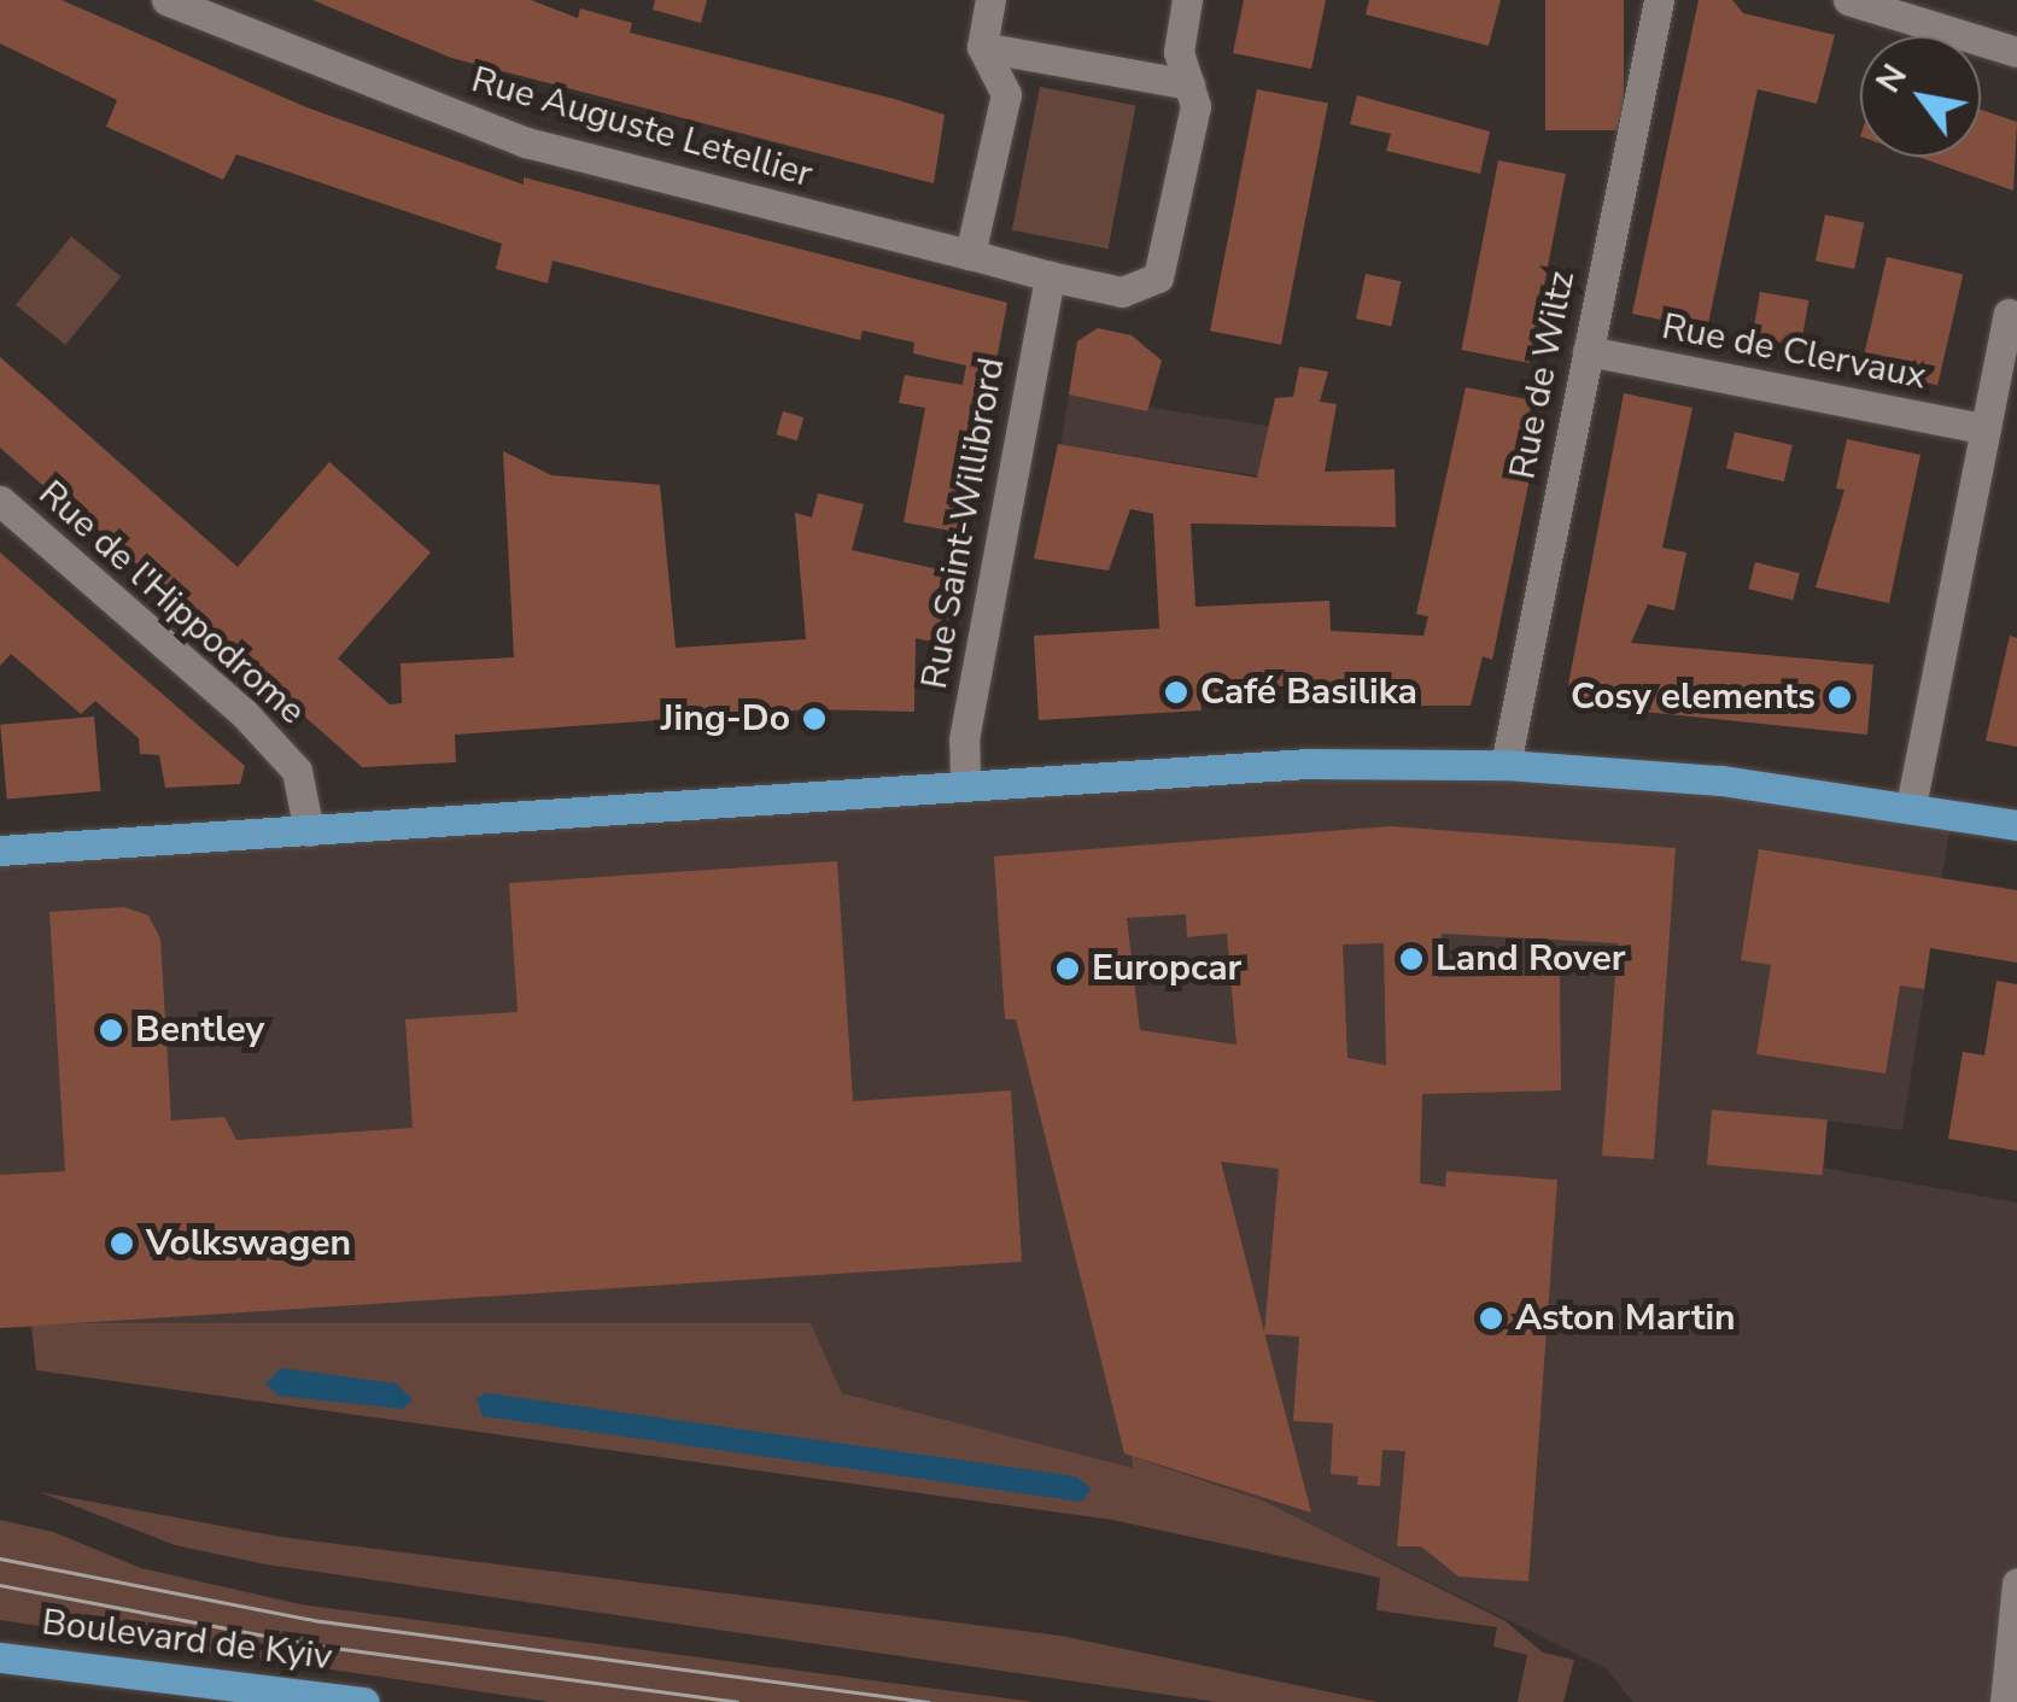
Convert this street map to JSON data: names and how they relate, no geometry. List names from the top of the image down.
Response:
{
  "streets": {
    "main road": ["Boulevard de Kyiv"],
    "street": [
      "Rue Auguste Letellier",
      "Rue de Clervaux",
      "Rue de Wiltz",
      "Rue Saint-Willibrord",
      "Rue de l'Hippodrome"
    ]
  },
  "crossings": [
    ["Rue de Clervaux", "Rue de Wiltz"]
  ],
  "places": [
    "Café Basilika",
    "Cosy elements",
    "Jing-Do",
    "Land Rover",
    "Europcar",
    "Bentley",
    "Volkswagen",
    "Aston Martin"
  ],
  "north": "top left"
}
